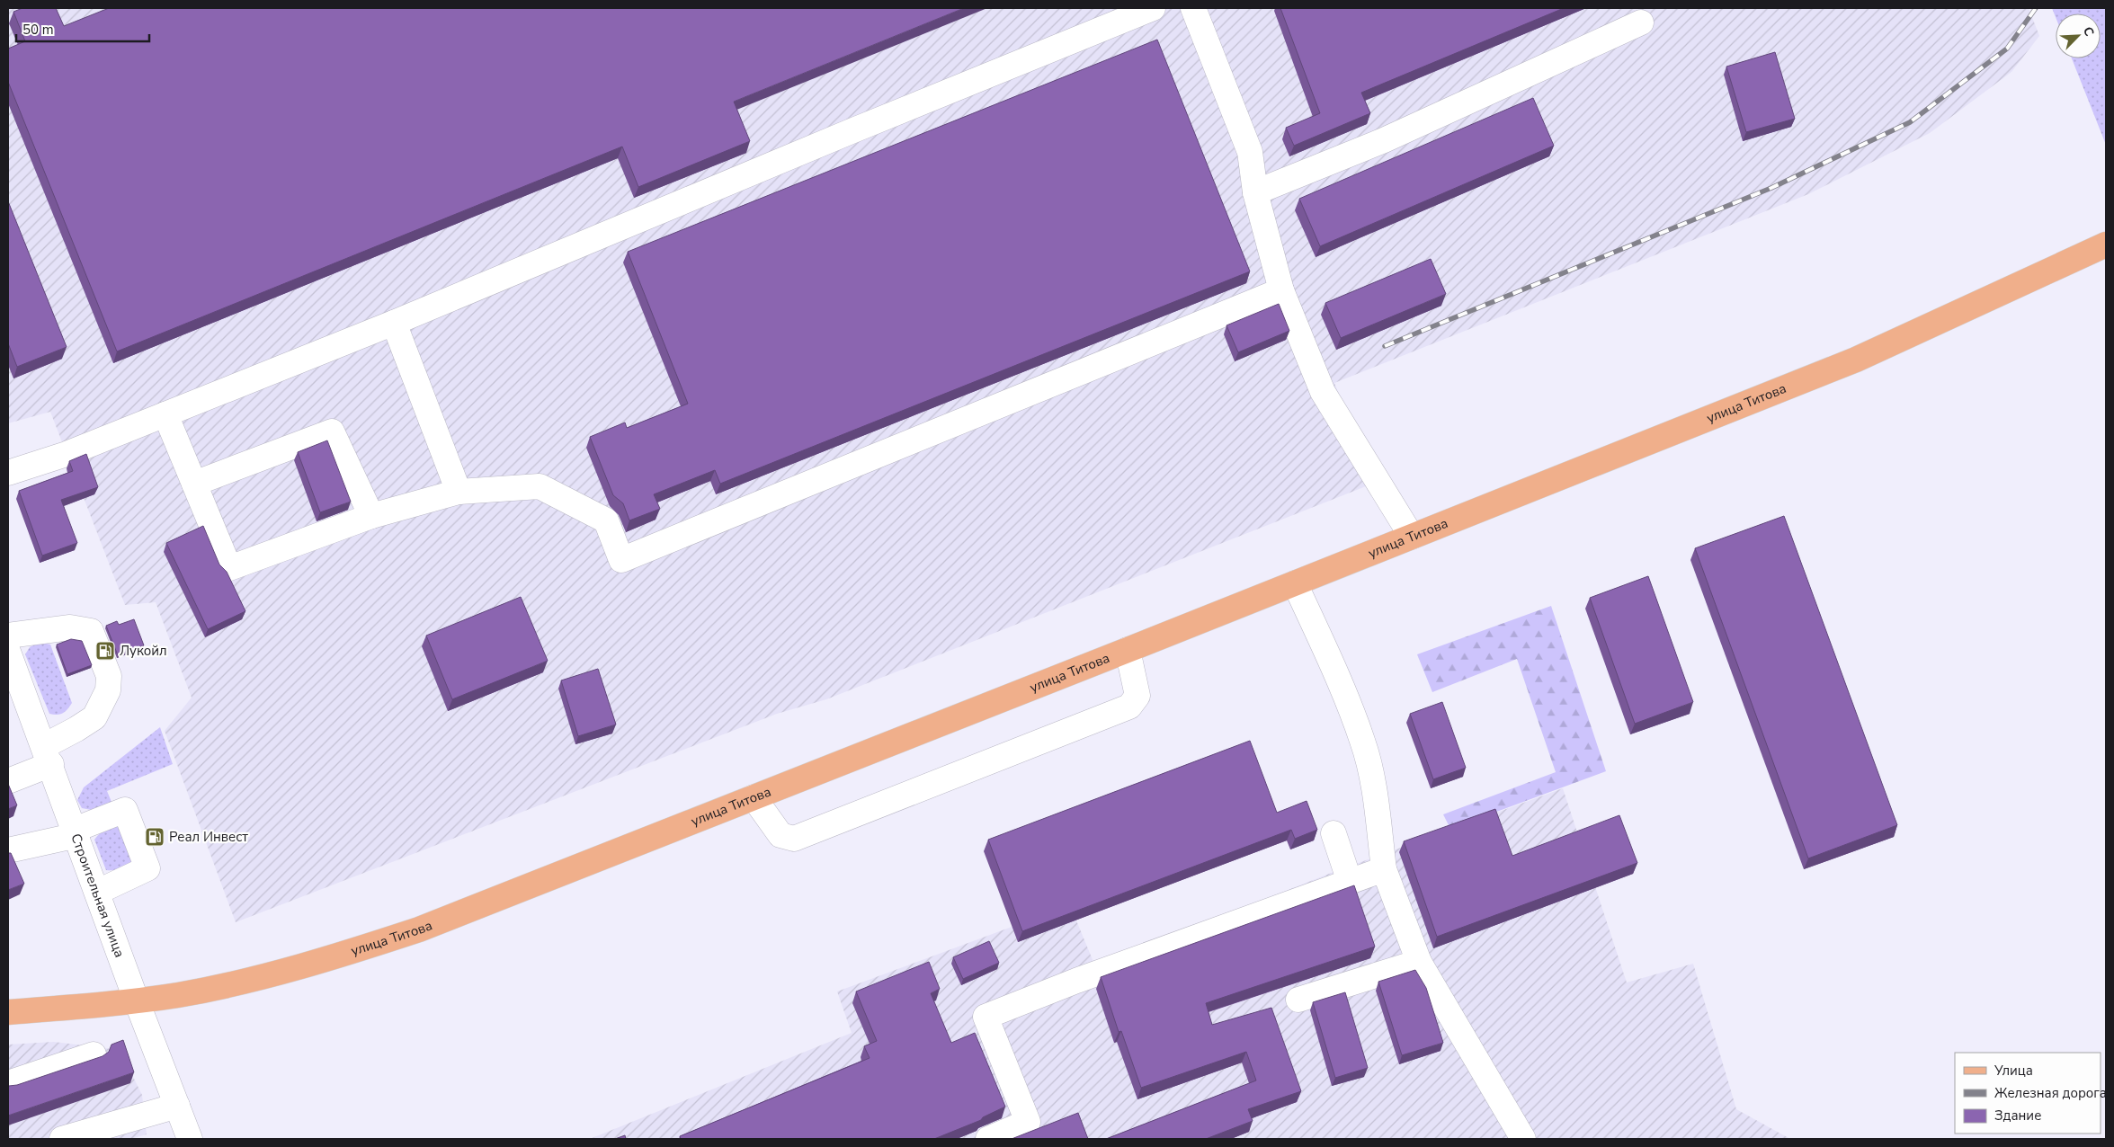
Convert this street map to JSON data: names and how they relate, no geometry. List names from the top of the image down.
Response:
{
  "streets": {
    "main road": ["улица Титова"],
    "street": ["Строительная улица"]
  },
  "crossings": [
    ["улица Титова", "Строительная улица"]
  ],
  "places": {
    "fuel station": ["Лукойл", "Реал Инвест"]
  },
  "legend": ["Улица", "Железная дорога", "Здание"],
  "scale_bar": "50 m",
  "north": "top right"
}
